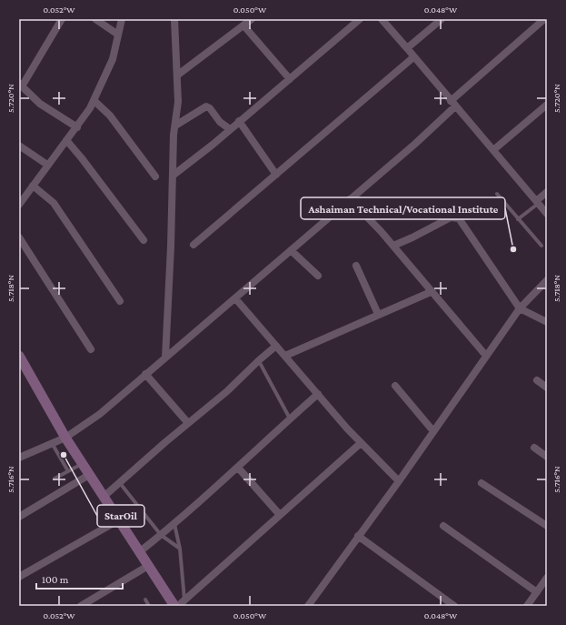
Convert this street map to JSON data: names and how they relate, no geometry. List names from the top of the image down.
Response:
{
  "places": ["Ashaiman Technical/Vocational Institute", "StarOil"],
  "scale_bar": "100 m",
  "coordinates": [
    "0.052°W",
    "0.050°W",
    "0.048°W",
    "5.720°N",
    "5.718°N",
    "5.716°N"
  ]
}
